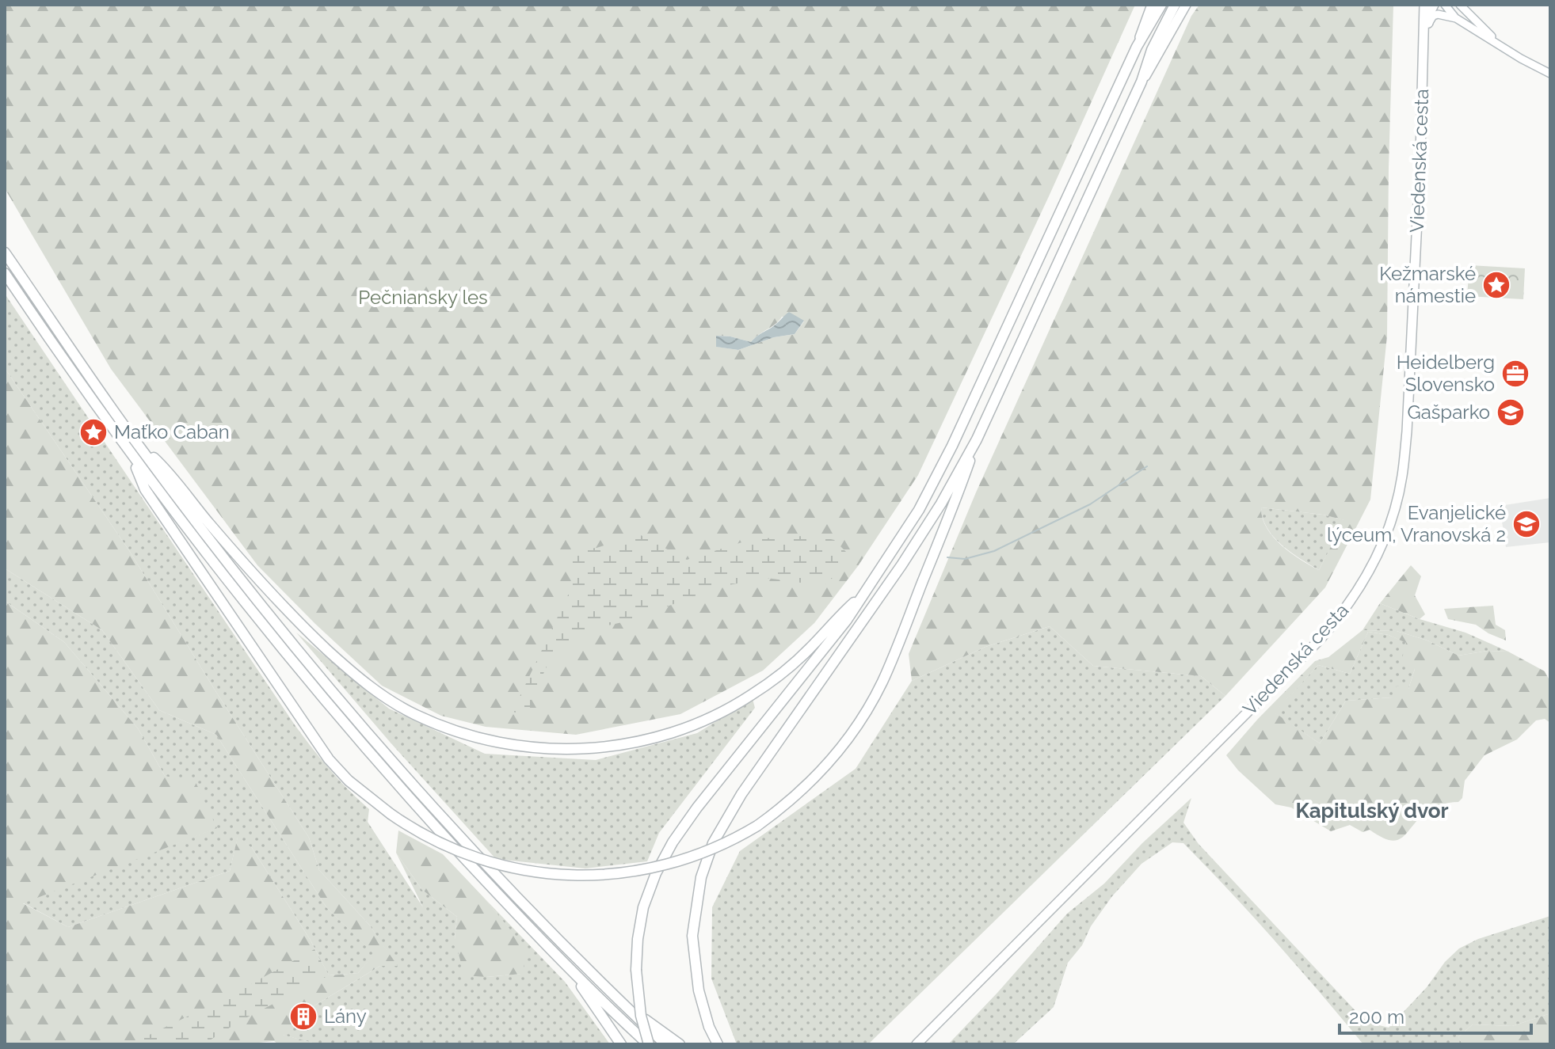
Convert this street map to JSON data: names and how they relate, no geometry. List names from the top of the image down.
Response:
{
  "streets": {
    "main road": ["Viedenská cesta"]
  },
  "districts": ["Kapitulský dvor"],
  "parks": ["Pečniansky les"],
  "places": {
    "place": ["Kežmarské námestie", "Maťko Caban"],
    "office": ["Heidelberg Slovensko"],
    "school or university": ["Gašparko", "Evanjelické lýceum, Vranovská 2"],
    "building": ["Lány"]
  },
  "scale_bar": "200 m"
}
